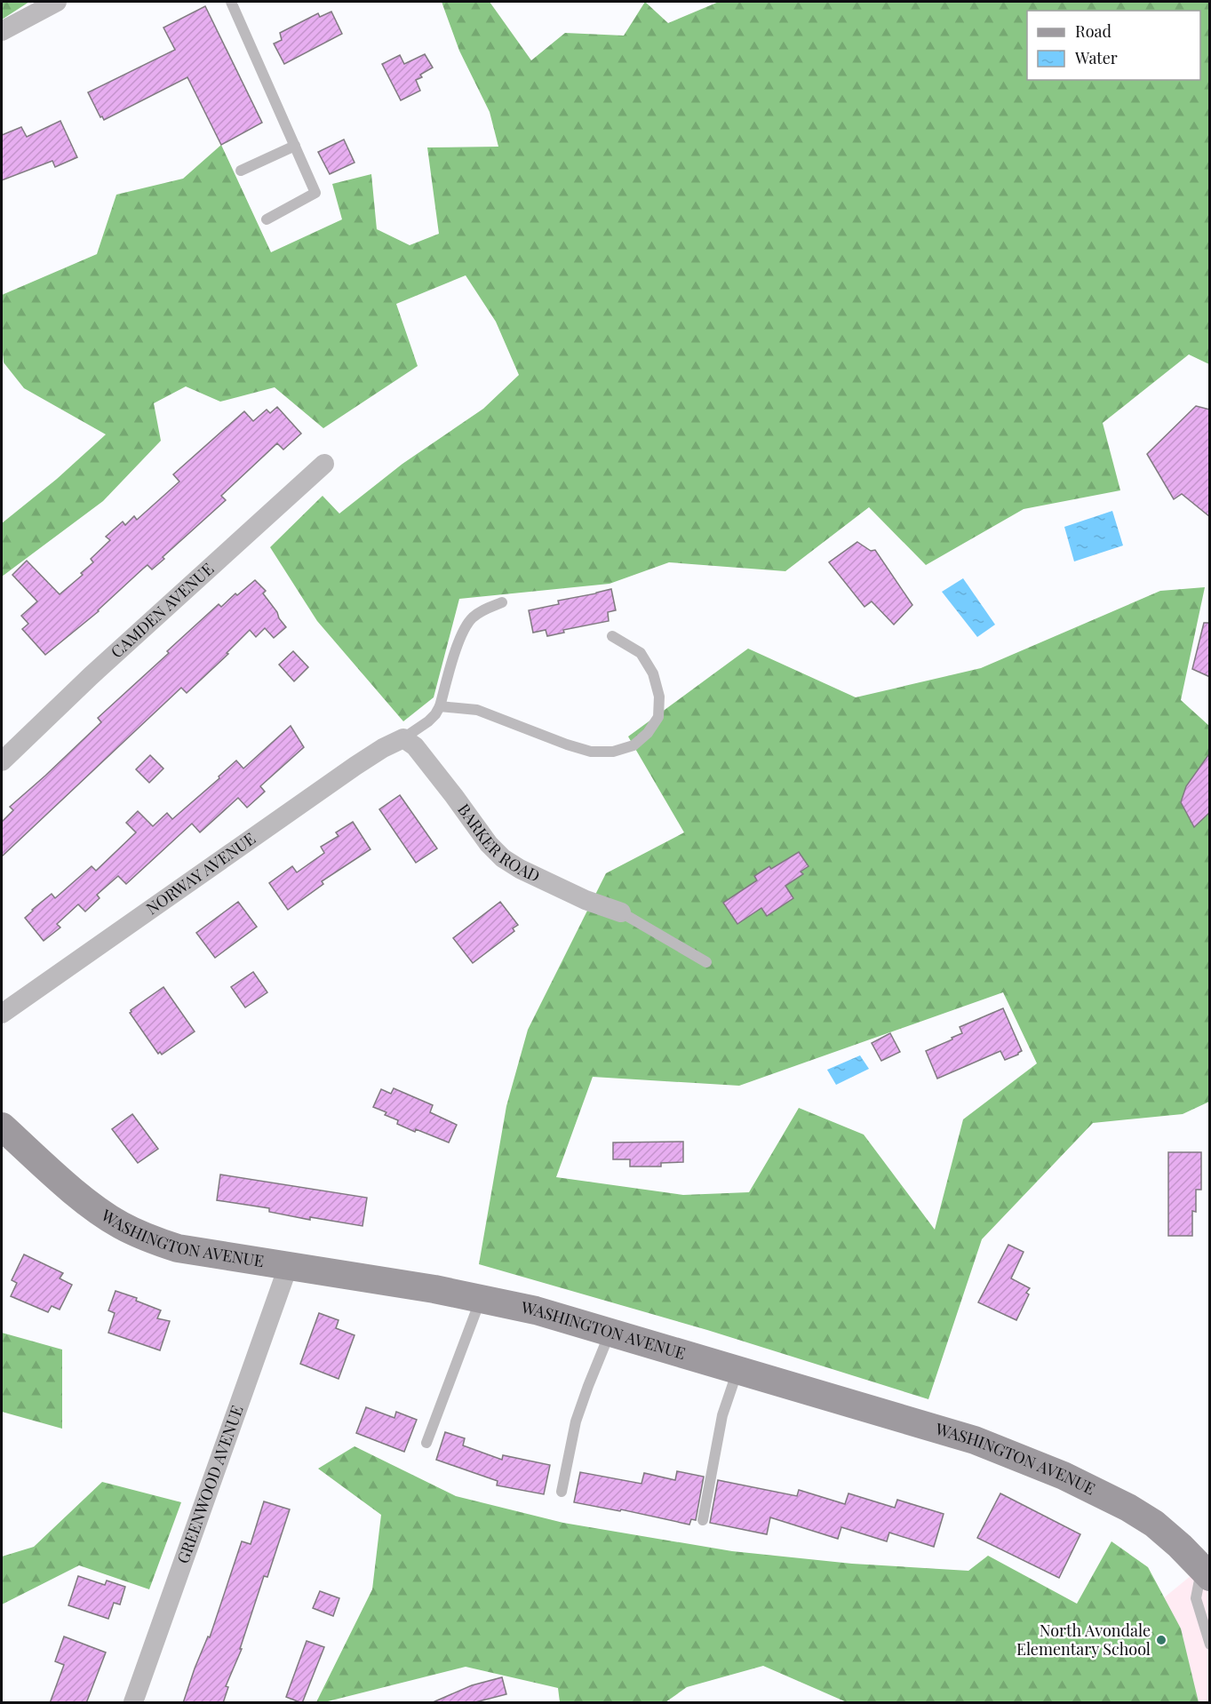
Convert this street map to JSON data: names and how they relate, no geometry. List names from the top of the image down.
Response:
{
  "streets": {
    "street": [
      "CAMDEN AVENUE",
      "BARKER ROAD",
      "NORWAY AVENUE",
      "WASHINGTON AVENUE",
      "GREENWOOD AVENUE"
    ]
  },
  "crossings": [
    ["BARKER ROAD", "NORWAY AVENUE"],
    ["WASHINGTON AVENUE", "GREENWOOD AVENUE"]
  ],
  "places": ["North Avondale Elementary School"],
  "legend": ["Road", "Water"]
}
